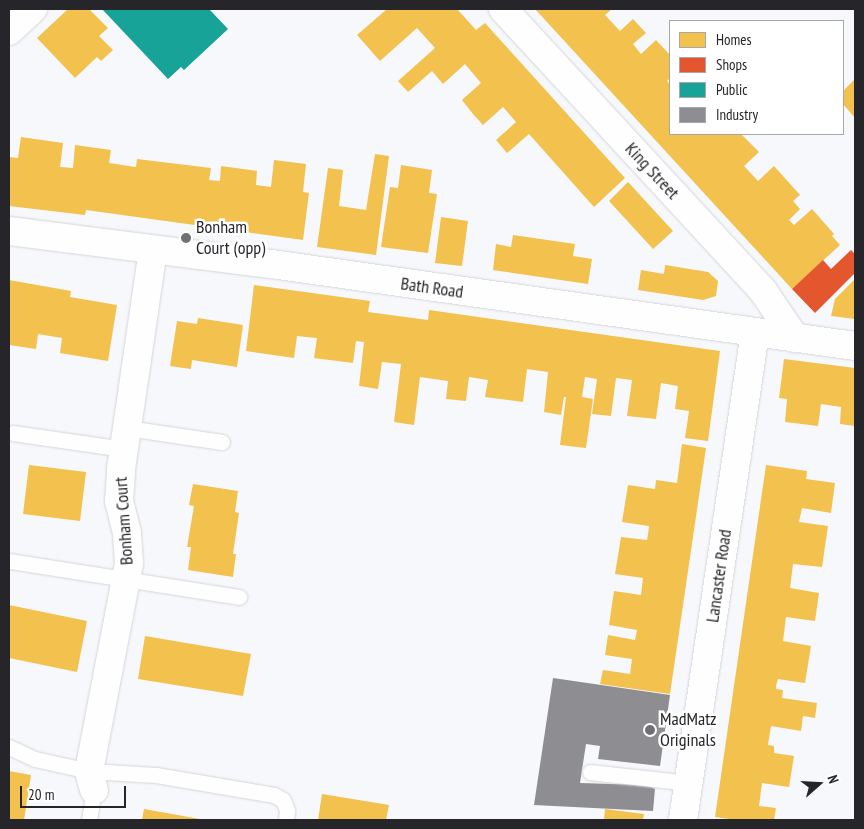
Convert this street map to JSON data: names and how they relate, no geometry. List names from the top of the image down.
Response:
{
  "streets": {
    "street": [
      "King Street",
      "Bath Road",
      "Bonham Court",
      "Lancaster Road"
    ]
  },
  "crossings": [
    ["King Street", "Bath Road"],
    ["Bath Road", "Bonham Court"],
    ["Bath Road", "Lancaster Road"]
  ],
  "places": ["Bonham Court (opp)", "MadMatz Originals"],
  "legend": [
    "Homes",
    "Shops",
    "Public",
    "Industry"
  ],
  "scale_bar": "20 m",
  "north": "right"
}
